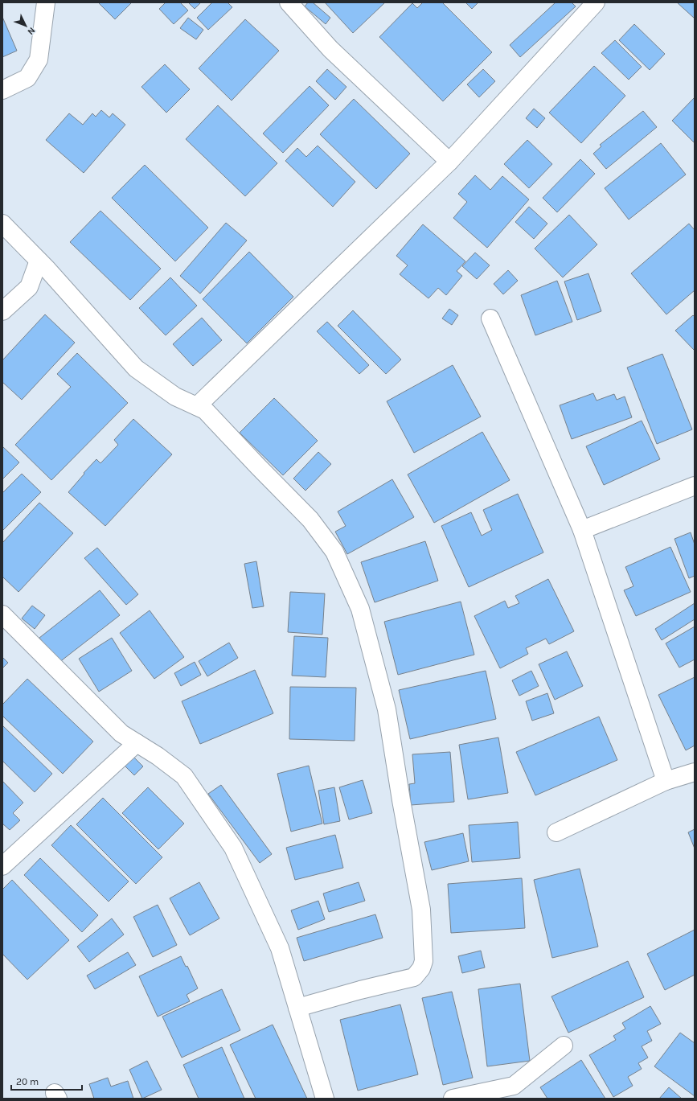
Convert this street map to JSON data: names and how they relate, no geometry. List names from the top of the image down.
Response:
{
  "scale_bar": "20 m",
  "north": "bottom right"
}
